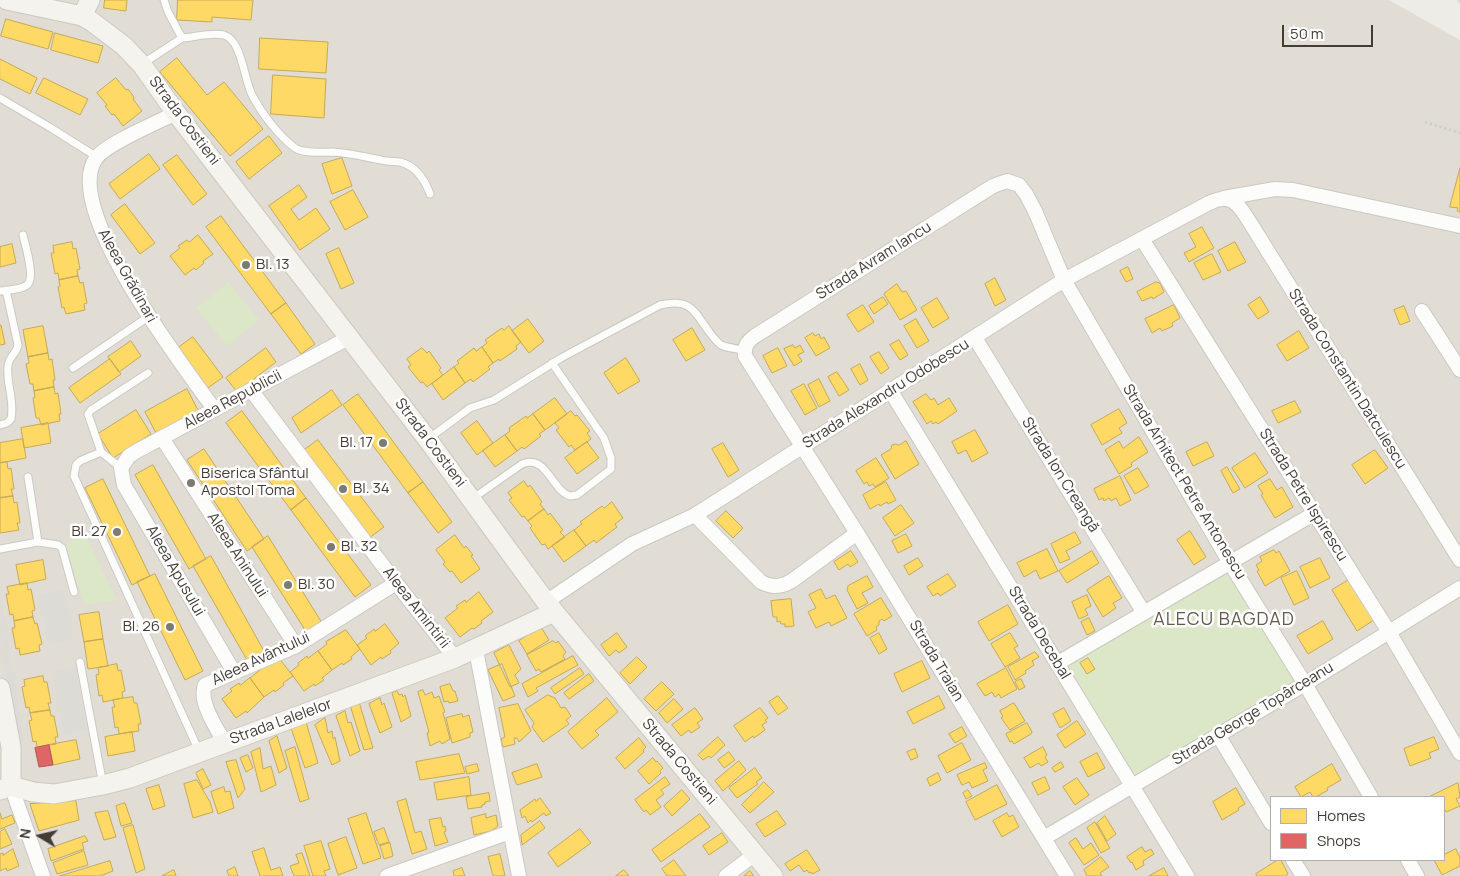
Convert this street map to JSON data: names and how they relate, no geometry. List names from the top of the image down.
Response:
{
  "streets": {
    "street": [
      "Strada Costieni",
      "Strada Avram Iancu",
      "Aleea Grădinari",
      "Strada Constantin Datculescu",
      "Strada Alexandru Odobescu",
      "Aleea Republicii",
      "Strada Ion Creangă",
      "Strada Arhitect Petre Antonescu",
      "Strada Petre Ispirescu",
      "Aleea Aninului",
      "Aleea Apusului",
      "Aleea Amintirii",
      "Strada Decebal",
      "Aleea Avântului",
      "Strada Traian",
      "Strada George Topârceanu",
      "Strada Lalelelor"
    ]
  },
  "crossings": [
    ["Strada Costieni", "Strada Alexandru Odobescu"],
    ["Strada Costieni", "Aleea Republicii"],
    ["Strada Costieni", "Strada Lalelelor"],
    ["Strada Avram Iancu", "Strada Alexandru Odobescu"],
    ["Strada Avram Iancu", "Strada Arhitect Petre Antonescu"],
    ["Aleea Grădinari", "Aleea Republicii"],
    ["Strada Constantin Datculescu", "Strada Alexandru Odobescu"],
    ["Strada Alexandru Odobescu", "Strada Ion Creangă"],
    ["Strada Alexandru Odobescu", "Strada Arhitect Petre Antonescu"],
    ["Strada Alexandru Odobescu", "Strada Petre Ispirescu"],
    ["Strada Alexandru Odobescu", "Strada Decebal"],
    ["Strada Alexandru Odobescu", "Strada Traian"],
    ["Strada Alexandru Odobescu", "Strada Lalelelor"],
    ["Aleea Republicii", "Aleea Aninului"],
    ["Aleea Republicii", "Aleea Apusului"],
    ["Aleea Republicii", "Aleea Amintirii"],
    ["Strada Arhitect Petre Antonescu", "Strada George Topârceanu"],
    ["Strada Petre Ispirescu", "Strada George Topârceanu"],
    ["Aleea Aninului", "Aleea Avântului"],
    ["Aleea Apusului", "Aleea Avântului"],
    ["Aleea Amintirii", "Aleea Avântului"],
    ["Aleea Amintirii", "Strada Lalelelor"],
    ["Strada Decebal", "Strada George Topârceanu"],
    ["Aleea Avântului", "Strada Lalelelor"],
    ["Strada Traian", "Strada George Topârceanu"]
  ],
  "districts": ["ALECU BAGDAD"],
  "places": [
    "Bl. 13",
    "Bl. 17",
    "Biserica Sfântul Apostol Toma",
    "Bl. 34",
    "Bl. 27",
    "Bl. 32",
    "Bl. 30",
    "Bl. 26"
  ],
  "legend": ["Homes", "Shops"],
  "scale_bar": "50 m",
  "north": "left"
}
